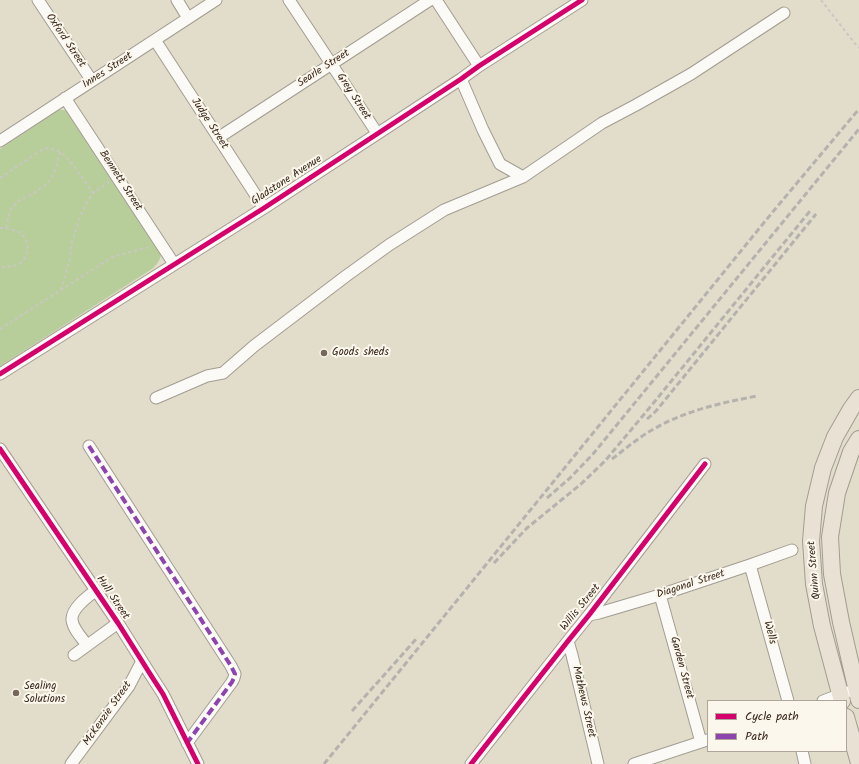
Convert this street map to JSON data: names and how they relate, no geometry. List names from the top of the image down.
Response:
{
  "streets": {
    "highway": ["Quinn Street"],
    "street": [
      "Oxford Street",
      "Searle Street",
      "Innes Street",
      "Grey Street",
      "Judge Street",
      "Bennett Street",
      "Gladstone Avenue",
      "Diagonal Street",
      "Hull Street",
      "Willis Street",
      "Wells",
      "Garden Street",
      "Mathews Street",
      "McKenzie Street"
    ]
  },
  "crossings": [
    ["Oxford Street", "Innes Street"],
    ["Searle Street", "Grey Street"],
    ["Searle Street", "Judge Street"],
    ["Innes Street", "Judge Street"],
    ["Innes Street", "Bennett Street"],
    ["Grey Street", "Gladstone Avenue"],
    ["Judge Street", "Gladstone Avenue"],
    ["Bennett Street", "Gladstone Avenue"],
    ["Diagonal Street", "Willis Street"],
    ["Diagonal Street", "Wells"],
    ["Diagonal Street", "Garden Street"],
    ["Hull Street", "McKenzie Street"],
    ["Willis Street", "Mathews Street"]
  ],
  "places": ["Goods sheds", "Sealing Solutions"],
  "legend": ["Cycle path", "Path"]
}
